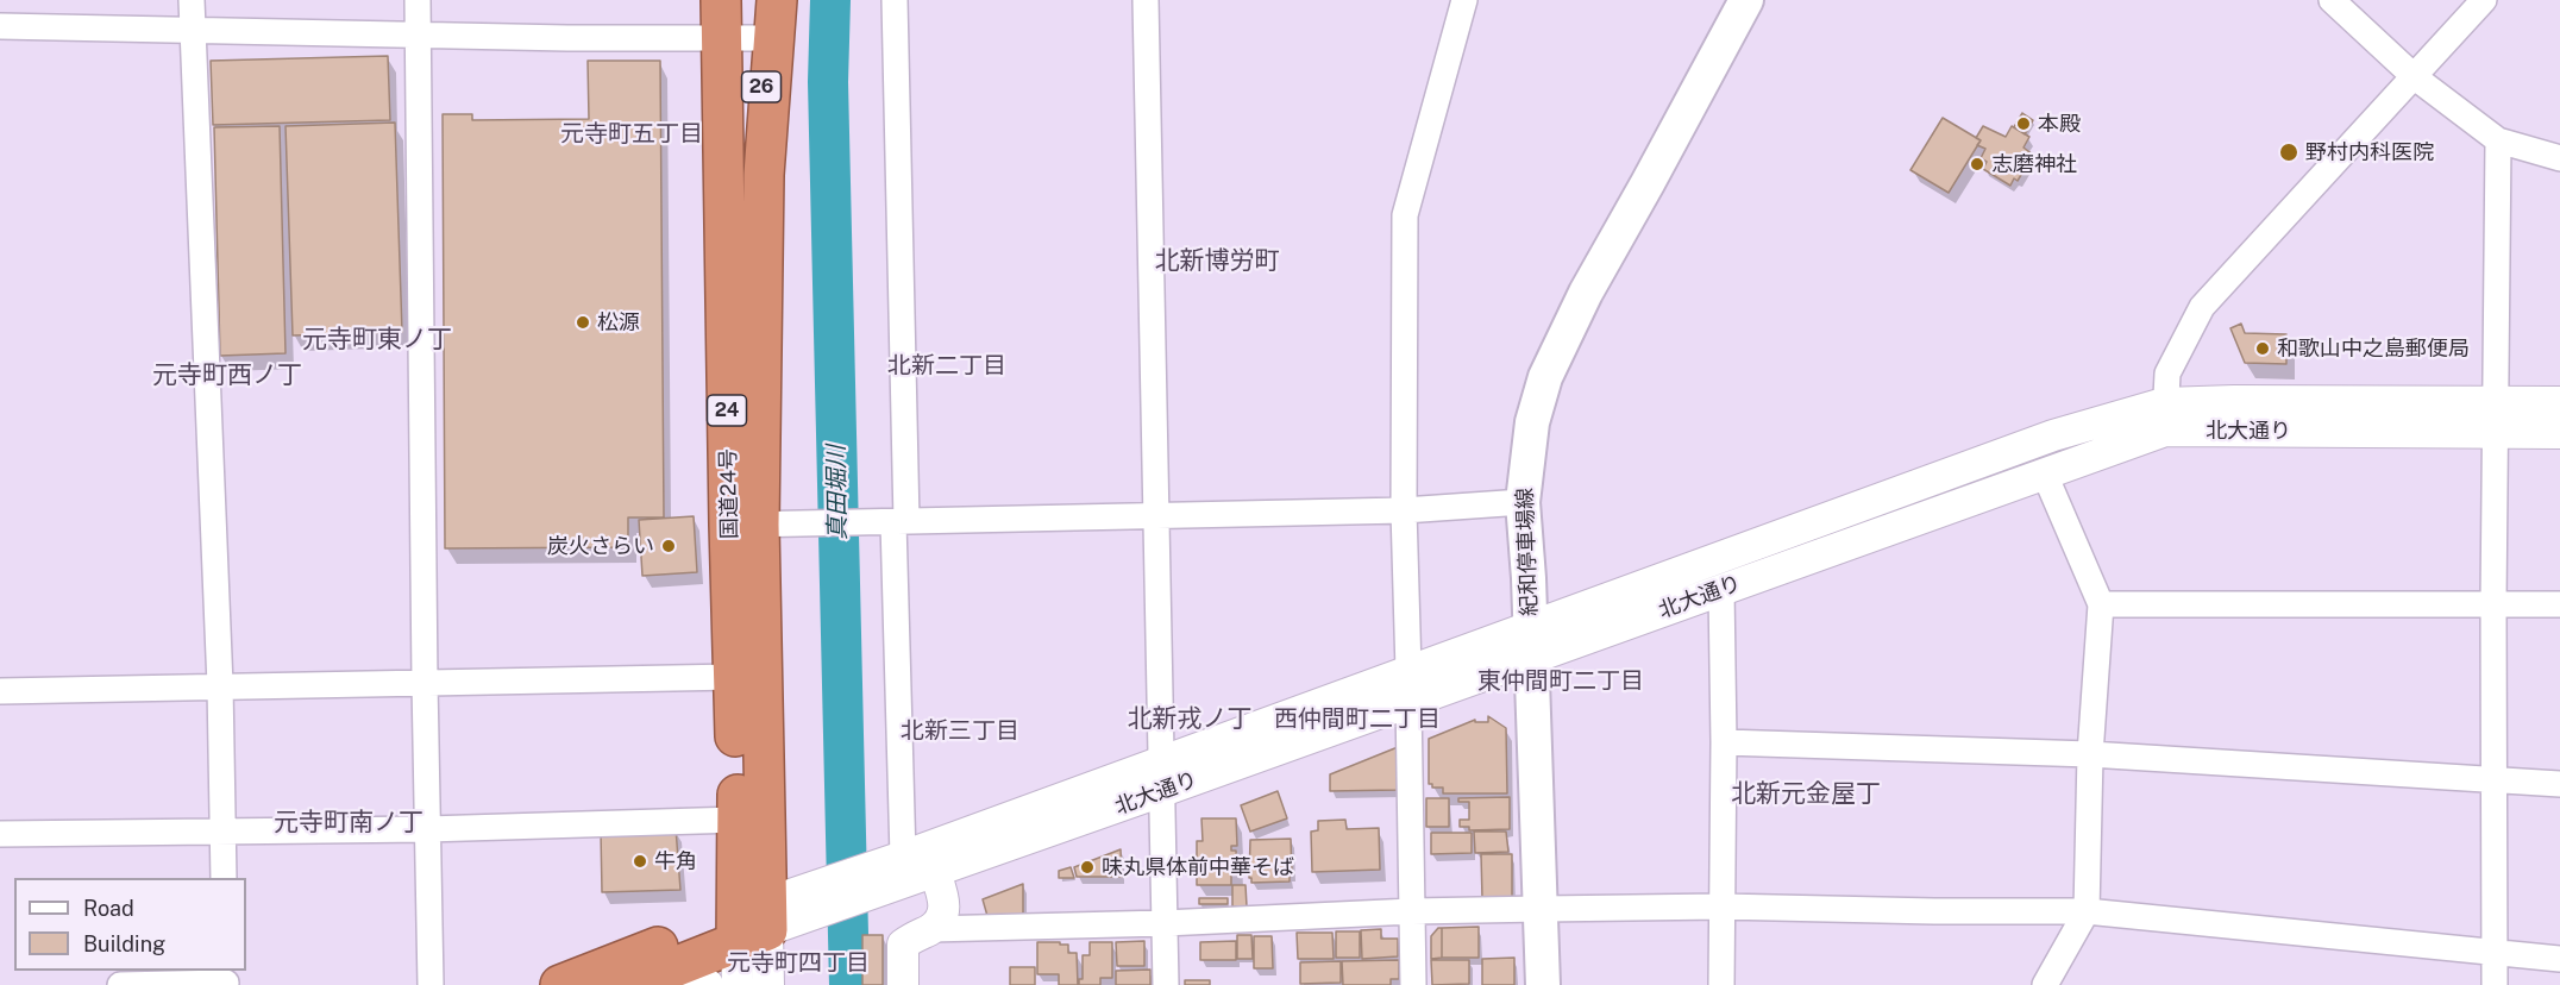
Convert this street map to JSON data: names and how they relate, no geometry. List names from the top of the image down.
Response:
{
  "streets": {
    "highway": ["24", "国道24号"],
    "main road": ["紀和停車場線"],
    "street": ["北大通り"]
  },
  "crossings": [
    ["北大通り", "紀和停車場線"]
  ],
  "districts": [
    "元寺町五丁目",
    "北新博労町",
    "元寺町東ノ丁",
    "北新二丁目",
    "元寺町西ノ丁",
    "東仲間町二丁目",
    "北新戎ノ丁",
    "西仲間町二丁目",
    "北新三丁目",
    "北新元金屋丁",
    "元寺町南ノ丁",
    "元寺町四丁目"
  ],
  "water": ["真田堀川"],
  "places": [
    "本殿",
    "野村内科医院",
    "志磨神社",
    "松源",
    "和歌山中之島郵便局",
    "炭火さらい",
    "牛角",
    "味丸県体前中華そば"
  ],
  "legend": ["Road", "Building"]
}
